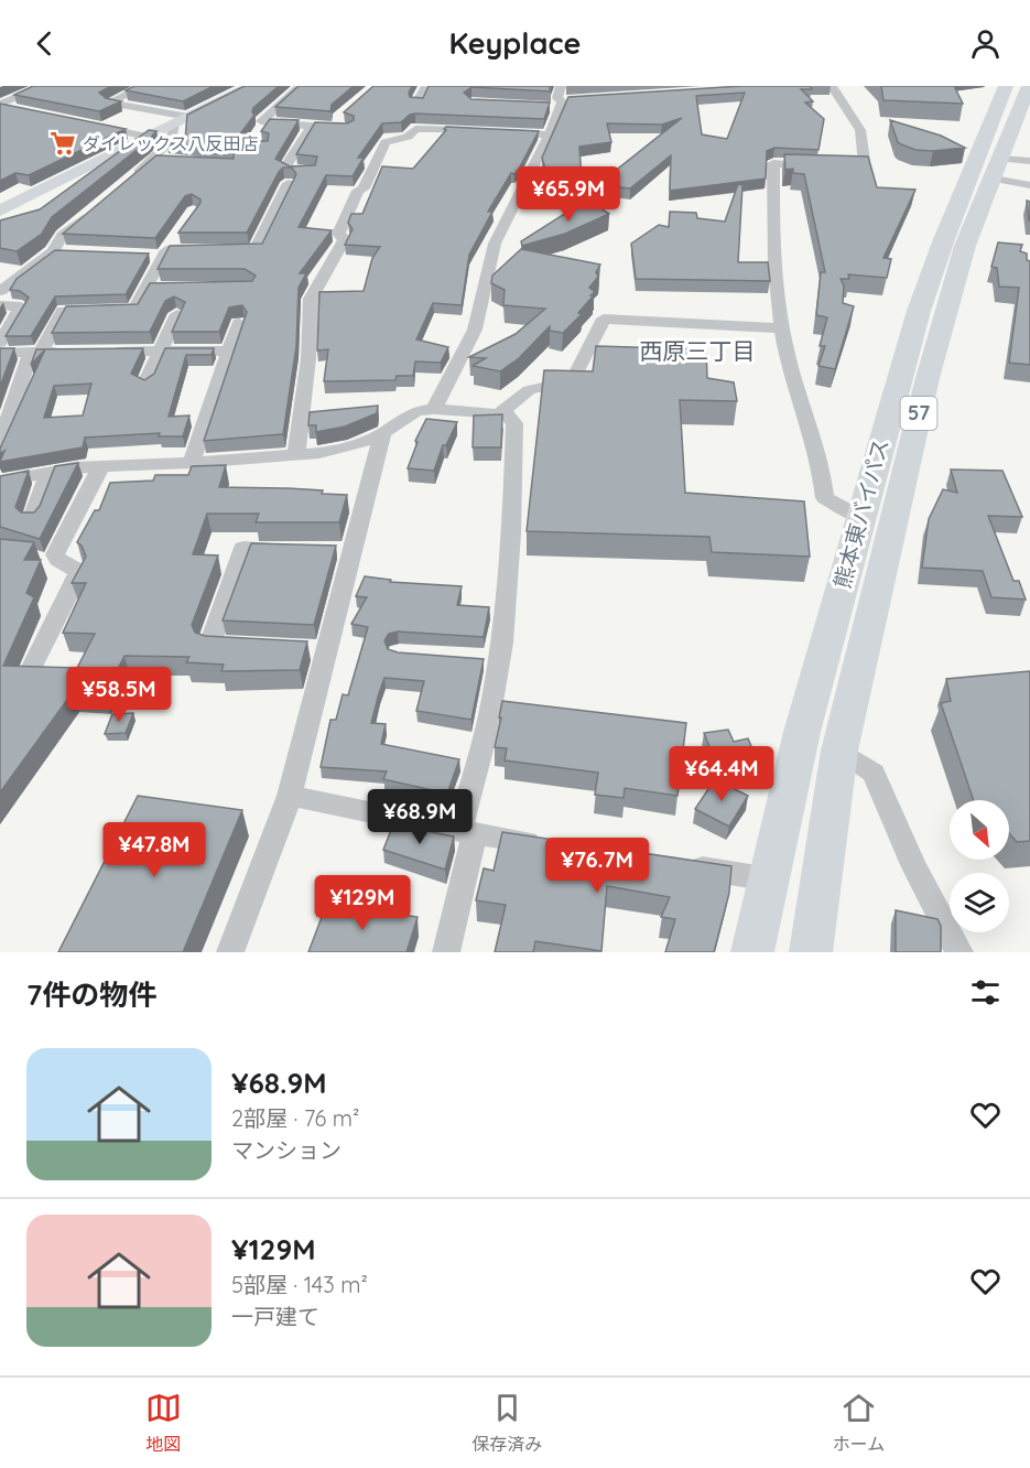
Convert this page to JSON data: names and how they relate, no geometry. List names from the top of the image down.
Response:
{
  "streets": {
    "highway": ["57", "熊本東バイパス"]
  },
  "districts": ["西原三丁目"],
  "places": {
    "supermarket": ["ダイレックス八反田店"]
  },
  "north": "bottom right",
  "page": {
    "header": "Keyplace",
    "price": [
      "¥65.9M",
      "¥58.5M",
      "¥64.4M",
      "¥68.9M",
      "¥47.8M",
      "¥76.7M",
      "¥129M"
    ],
    "heading": "7件の物件",
    "list": [
      {
        "name": "¥68.9M",
        "note": "2部屋 · 76 m² · マンション"
      },
      {
        "name": "¥129M",
        "note": "5部屋 · 143 m² · 一戸建て"
      }
    ],
    "tabs": ["地図", "保存済み", "ホーム"]
  }
}
